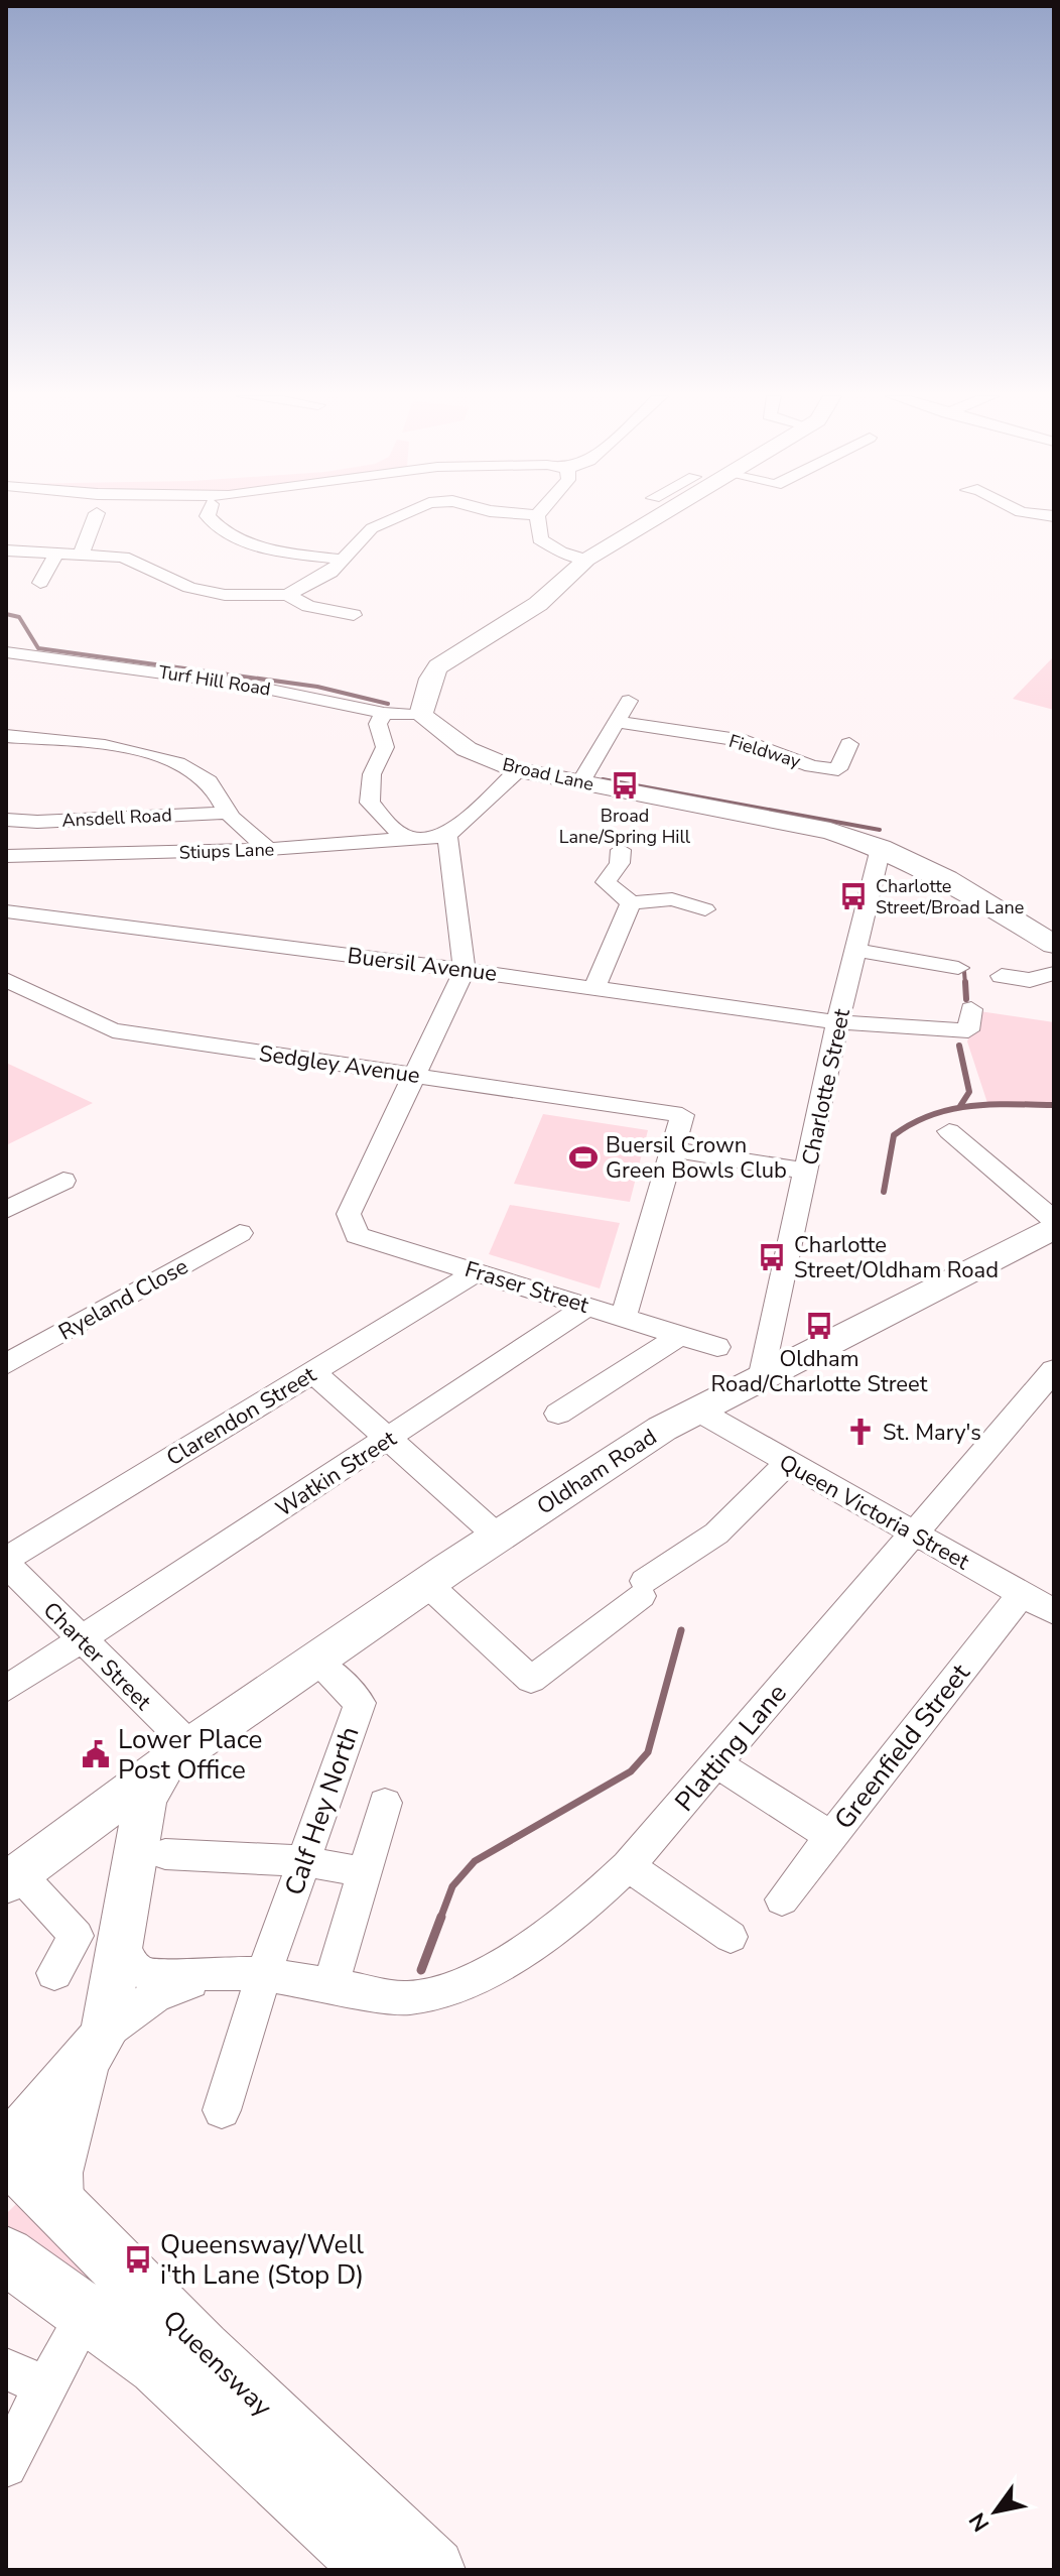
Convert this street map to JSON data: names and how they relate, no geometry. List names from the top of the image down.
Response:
{
  "streets": {
    "highway": ["Queensway"],
    "main road": ["Broad Lane", "Oldham Road"],
    "street": [
      "Turf Hill Road",
      "Fieldway",
      "Ansdell Road",
      "Stiups Lane",
      "Buersil Avenue",
      "Sedgley Avenue",
      "Charlotte Street",
      "Fraser Street",
      "Ryeland Close",
      "Clarendon Street",
      "Watkin Street",
      "Queen Victoria Street",
      "Charter Street",
      "Greenfield Street",
      "Platting Lane",
      "Calf Hey North"
    ]
  },
  "crossings": [
    ["Turf Hill Road", "Broad Lane"],
    ["Broad Lane", "Charlotte Street"],
    ["Buersil Avenue", "Charlotte Street"],
    ["Sedgley Avenue", "Fraser Street"],
    ["Charlotte Street", "Oldham Road"],
    ["Fraser Street", "Clarendon Street"],
    ["Fraser Street", "Watkin Street"],
    ["Clarendon Street", "Charter Street"],
    ["Oldham Road", "Queen Victoria Street"],
    ["Oldham Road", "Charter Street"],
    ["Oldham Road", "Platting Lane"],
    ["Oldham Road", "Calf Hey North"],
    ["Oldham Road", "Queensway"],
    ["Watkin Street", "Charter Street"],
    ["Queen Victoria Street", "Greenfield Street"],
    ["Queen Victoria Street", "Platting Lane"],
    ["Platting Lane", "Calf Hey North"]
  ],
  "places": {
    "bus stop": [
      "Broad Lane/Spring Hill",
      "Charlotte Street/Broad Lane",
      "Charlotte Street/Oldham Road",
      "Oldham Road/Charlotte Street",
      "Queensway/Well i'th Lane (Stop D)"
    ],
    "sports": ["Buersil Crown Green Bowls Club"],
    "church": ["St. Mary's"],
    "public building": ["Lower Place Post Office"]
  },
  "north": "bottom left"
}
